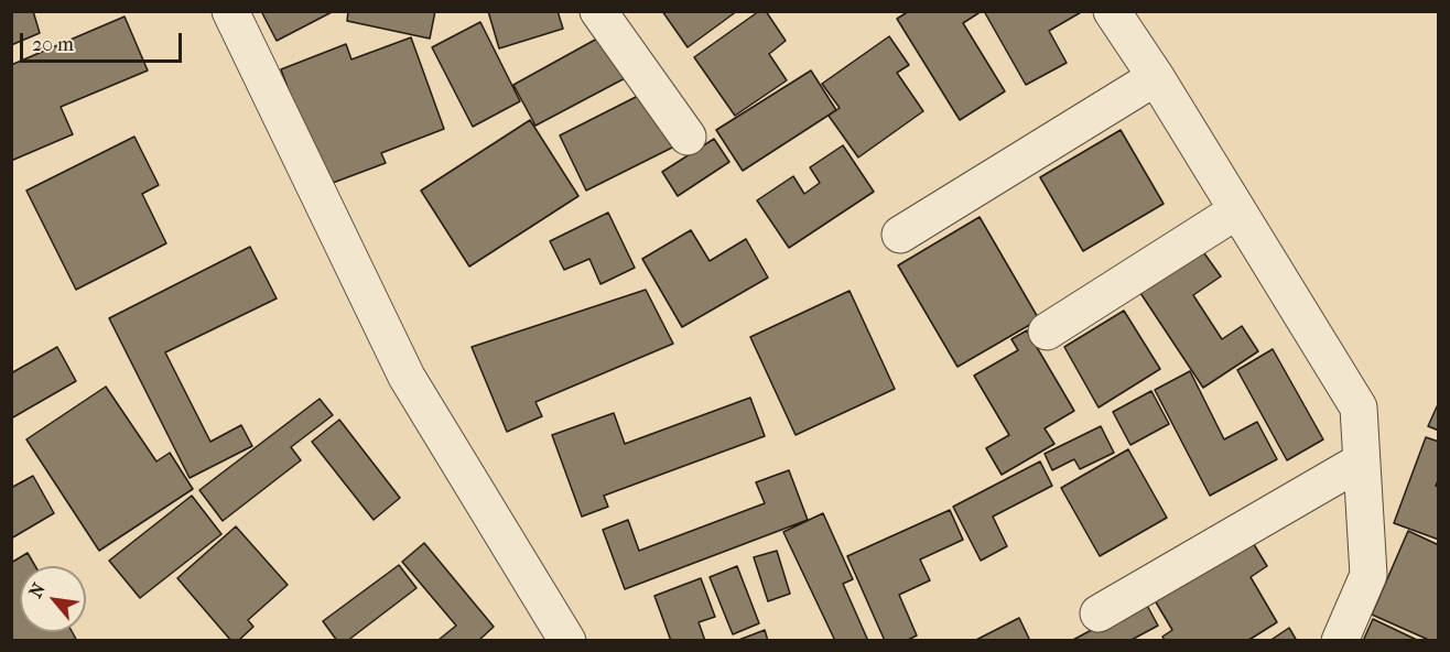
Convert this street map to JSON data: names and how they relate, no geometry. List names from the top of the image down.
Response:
{
  "scale_bar": "20 m",
  "north": "top left"
}
